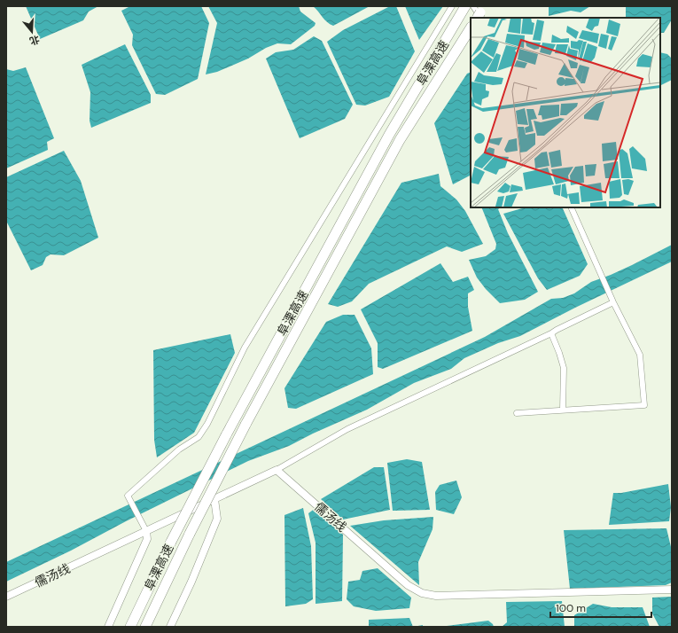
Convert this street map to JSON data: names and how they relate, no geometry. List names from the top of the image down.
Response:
{
  "streets": {
    "highway": ["阜溧高速"],
    "street": ["儒汤线"]
  },
  "scale_bar": "100 m",
  "north": "bottom"
}
